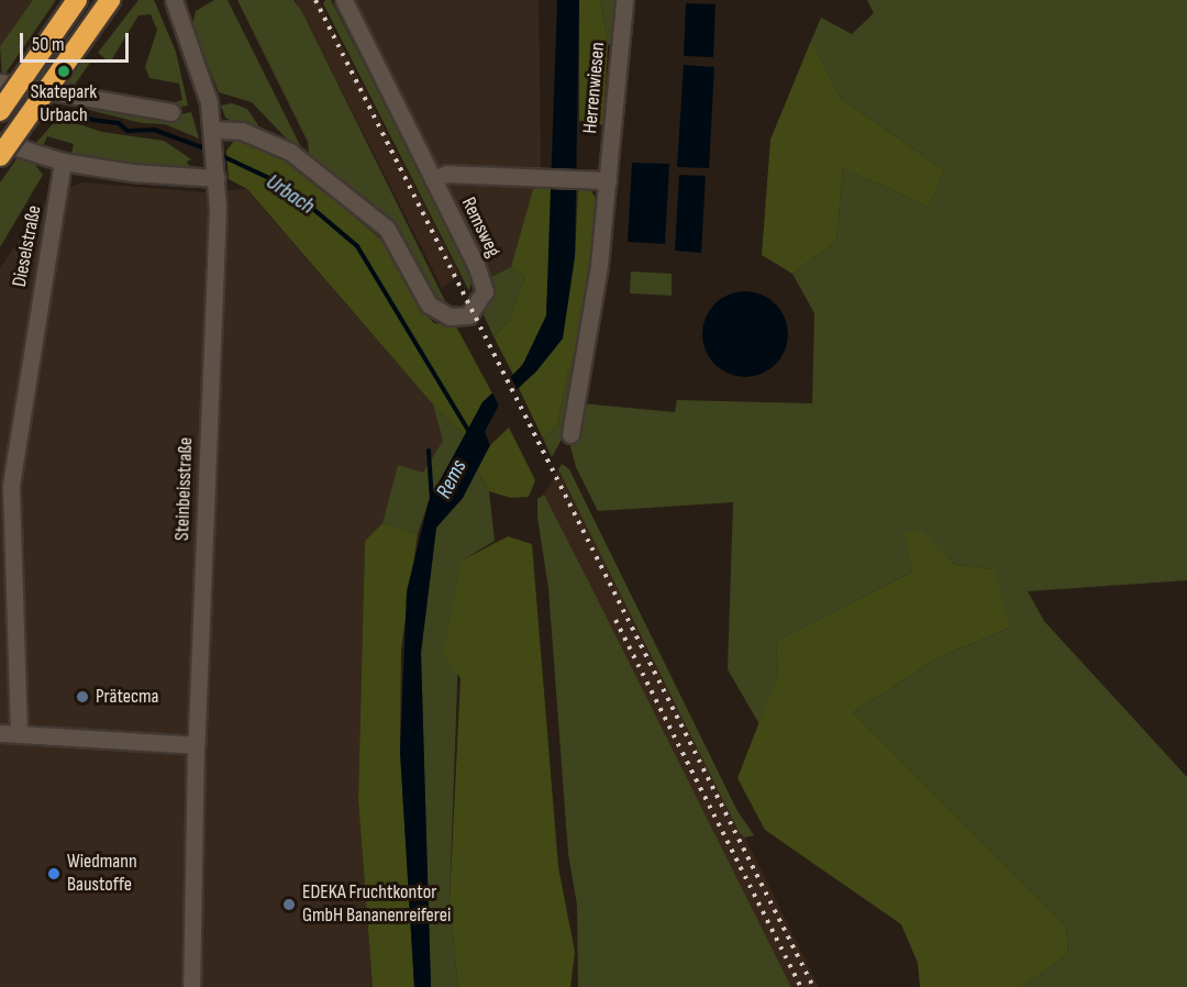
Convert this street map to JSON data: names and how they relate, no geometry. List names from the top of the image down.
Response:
{
  "streets": {
    "street": [
      "Herrenwiesen",
      "Remsweg",
      "Dieselstraße",
      "Steinbeisstraße"
    ]
  },
  "crossings": [
    ["Remsweg", "Steinbeisstraße"]
  ],
  "water": ["Urbach", "Rems"],
  "places": [
    "Skatepark Urbach",
    "Prätecma",
    "Wiedmann Baustoffe",
    "EDEKA Fruchtkontor GmbH Bananenreiferei"
  ],
  "scale_bar": "50 m"
}
